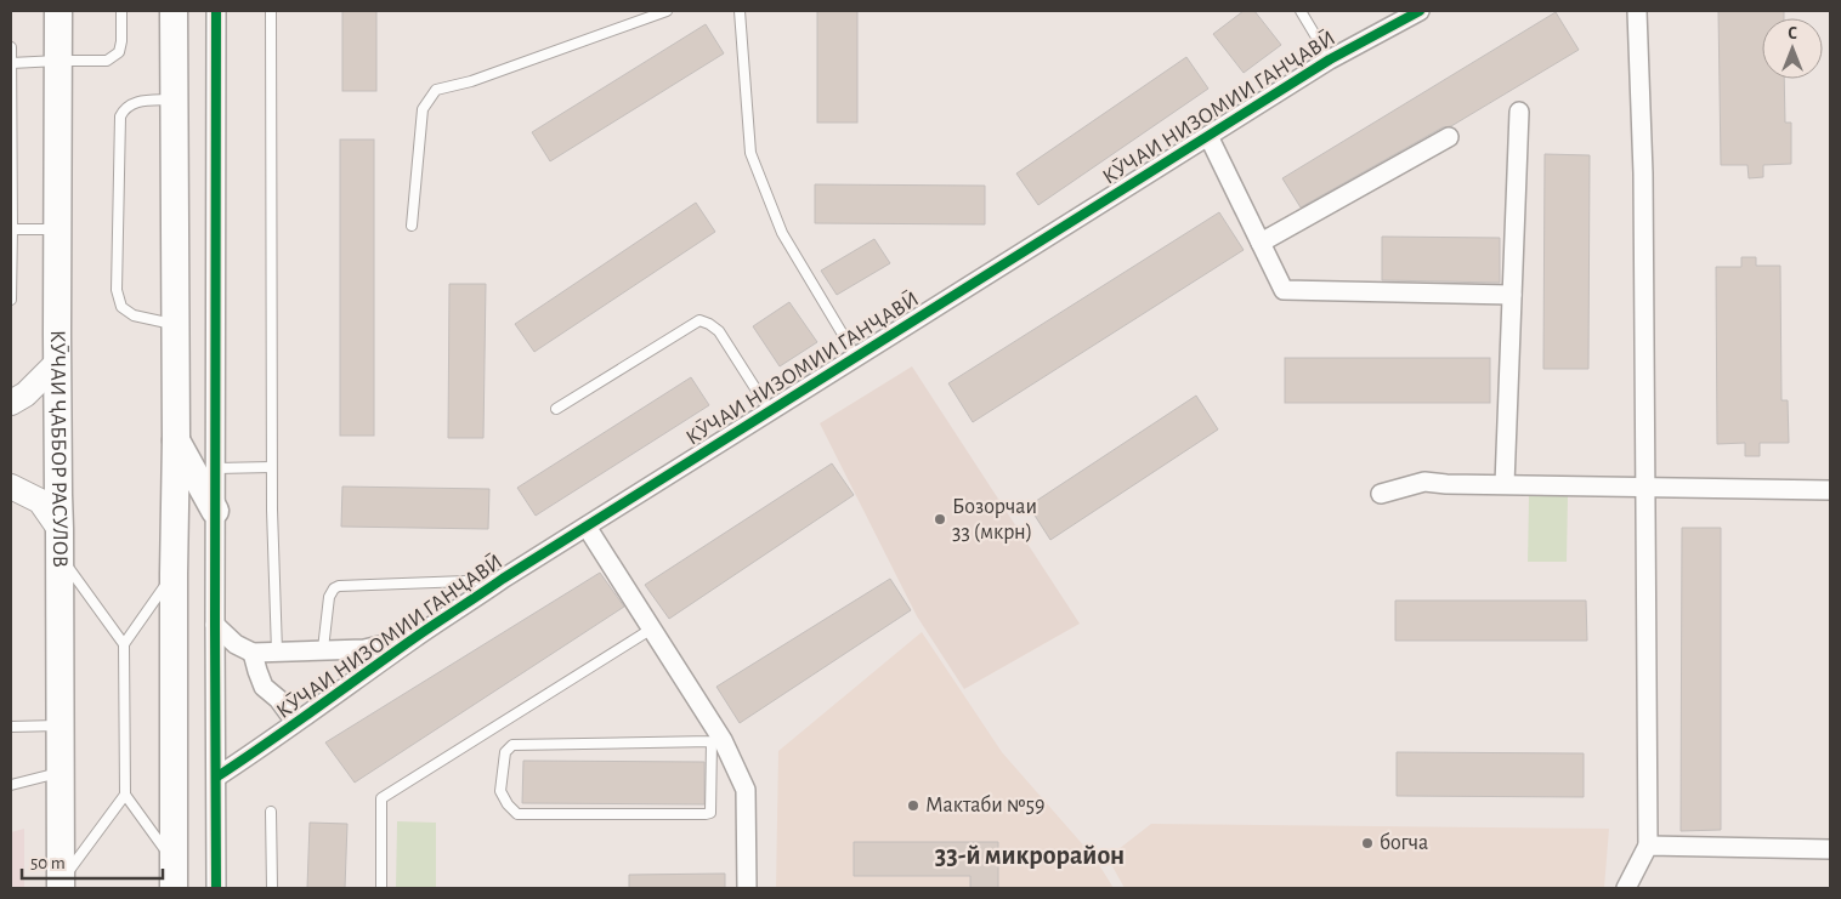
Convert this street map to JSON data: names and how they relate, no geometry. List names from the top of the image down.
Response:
{
  "streets": {
    "main road": ["КӮЧАИ ҶАББОР РАСУЛОВ"],
    "street": ["КӮЧАИ НИЗОМИИ ГАНҶАВӢ"]
  },
  "districts": ["33-й микрорайон"],
  "places": ["Бозорчаи 33 (мкрн)", "Мактаби №59", "богча"],
  "scale_bar": "50 m",
  "north": "top"
}
